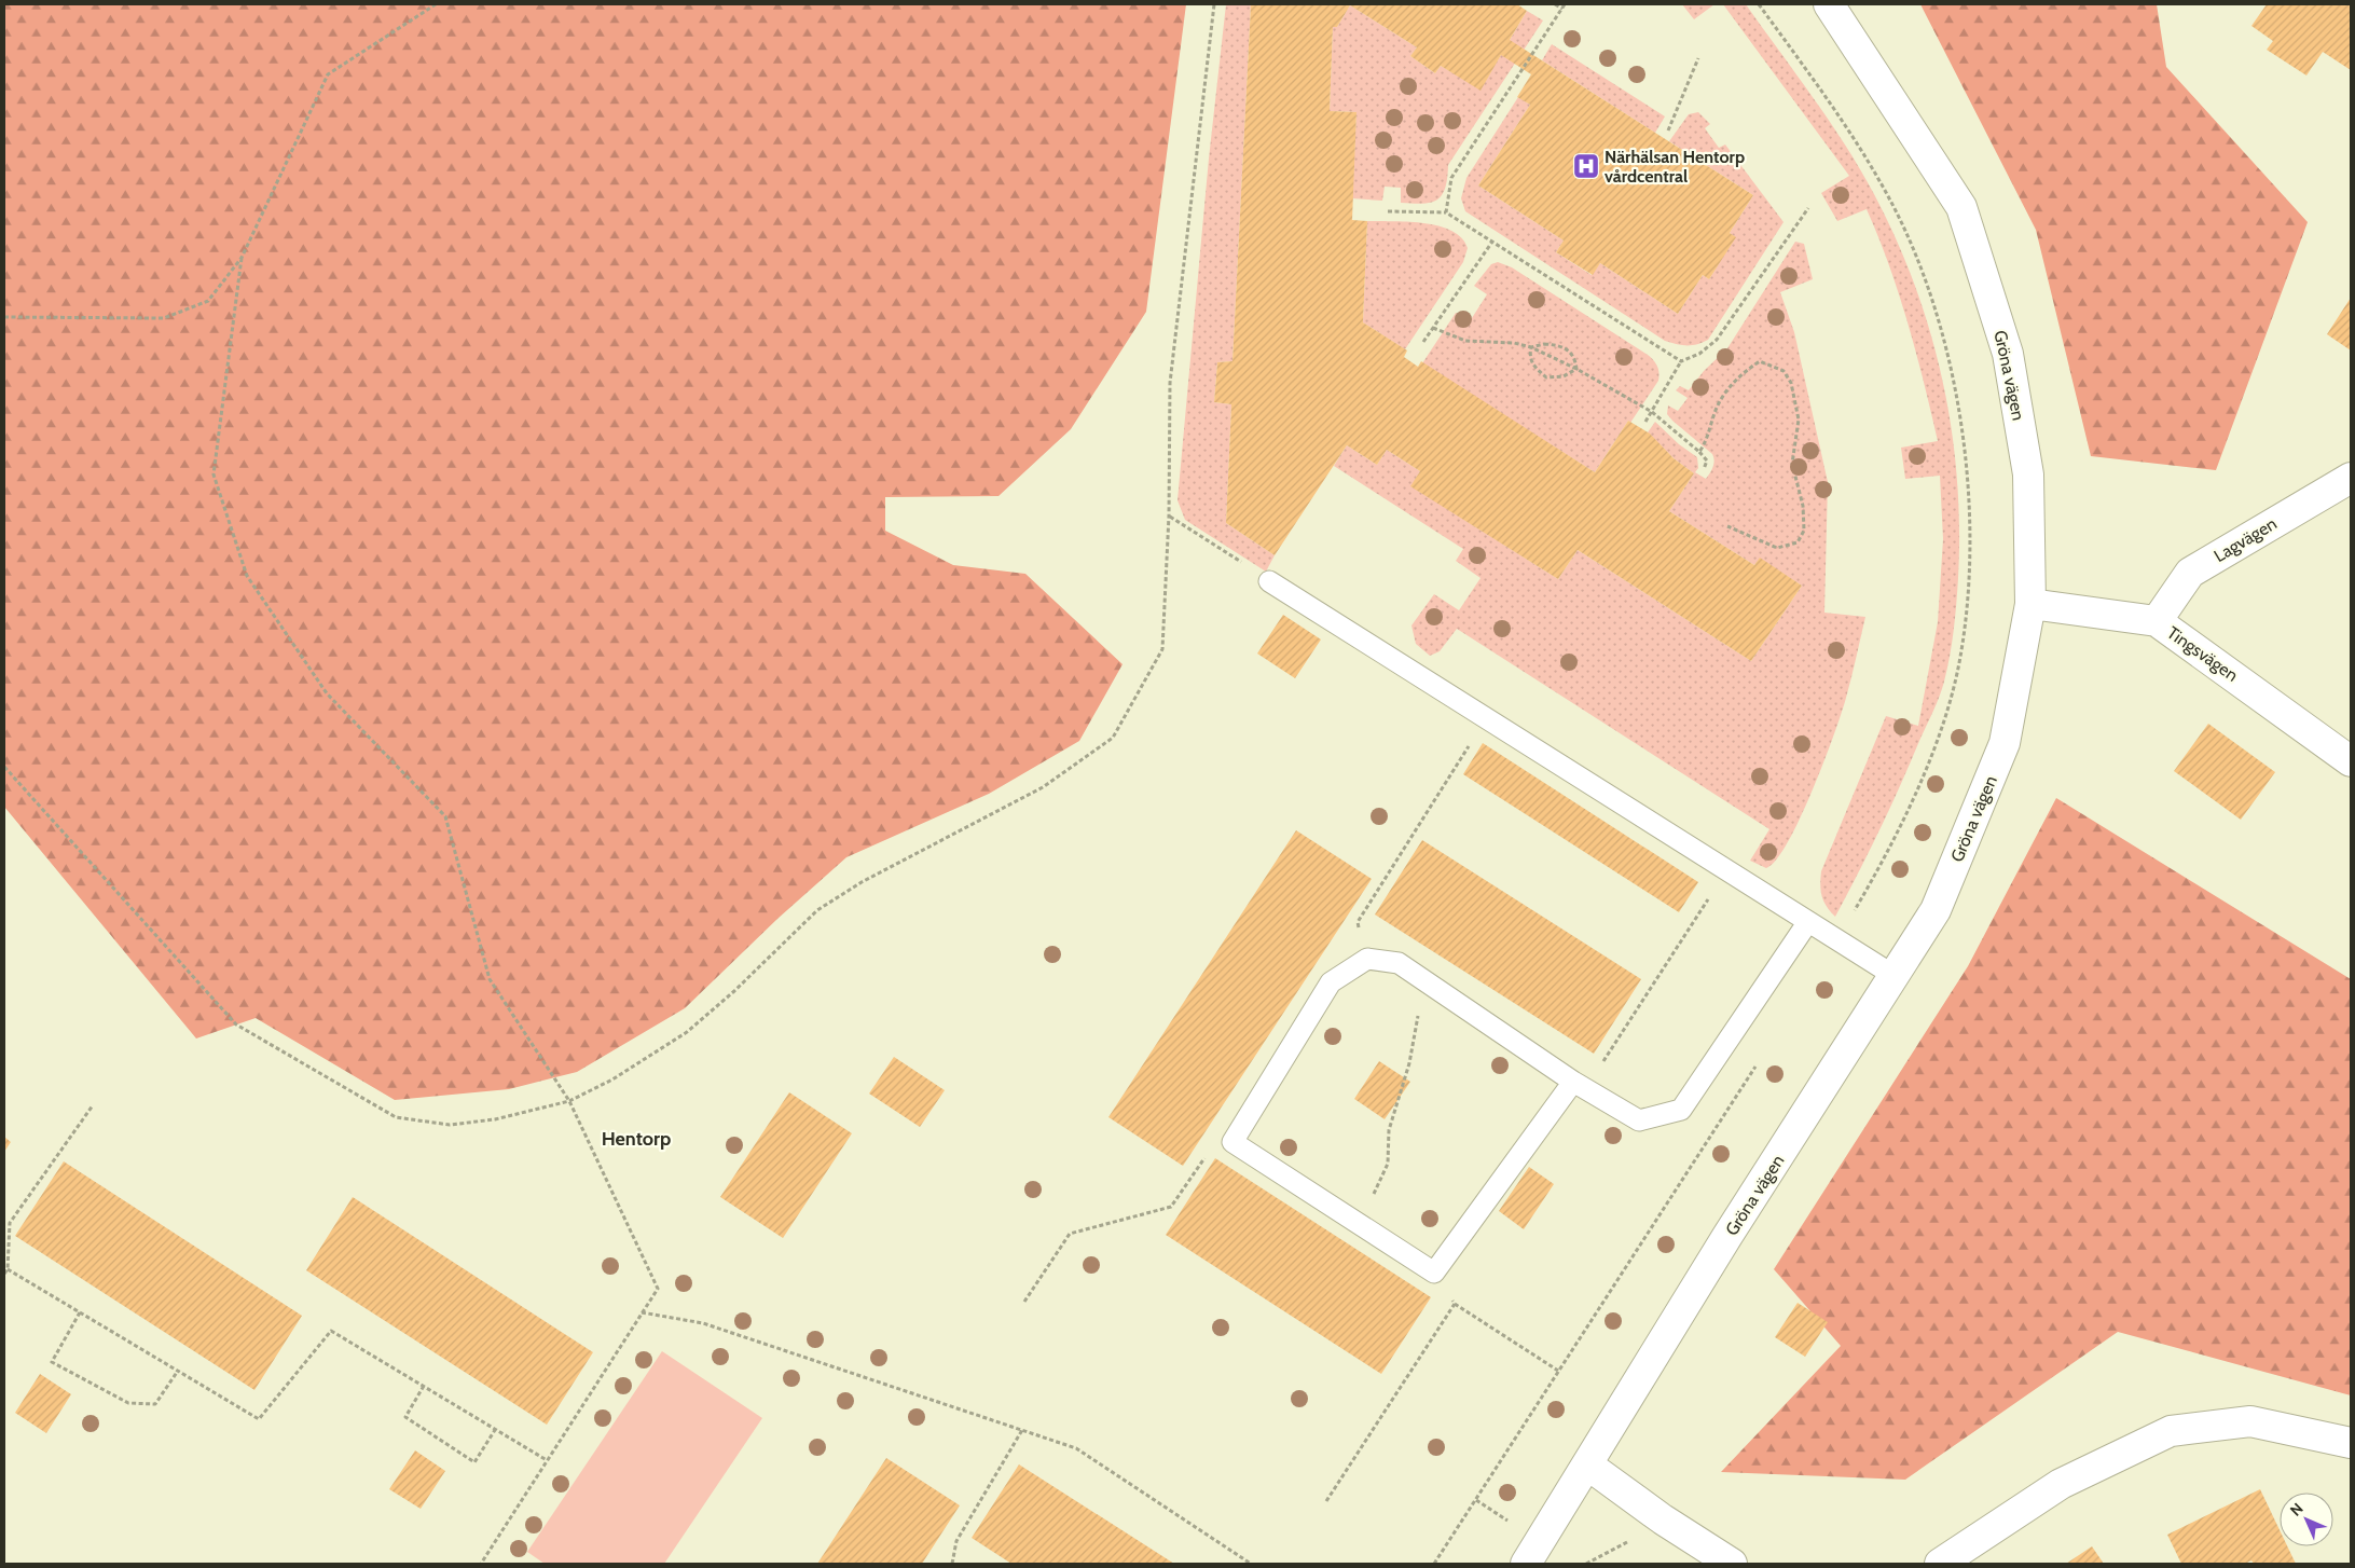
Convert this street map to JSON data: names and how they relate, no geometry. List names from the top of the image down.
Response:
{
  "streets": {
    "street": ["Gröna vägen", "Lagvägen", "Tingsvägen"]
  },
  "crossings": [
    ["Gröna vägen", "Tingsvägen"],
    ["Lagvägen", "Tingsvägen"]
  ],
  "districts": ["Hentorp"],
  "places": {
    "hospital": ["Närhälsan Hentorp vårdcentral"]
  },
  "north": "top left"
}
